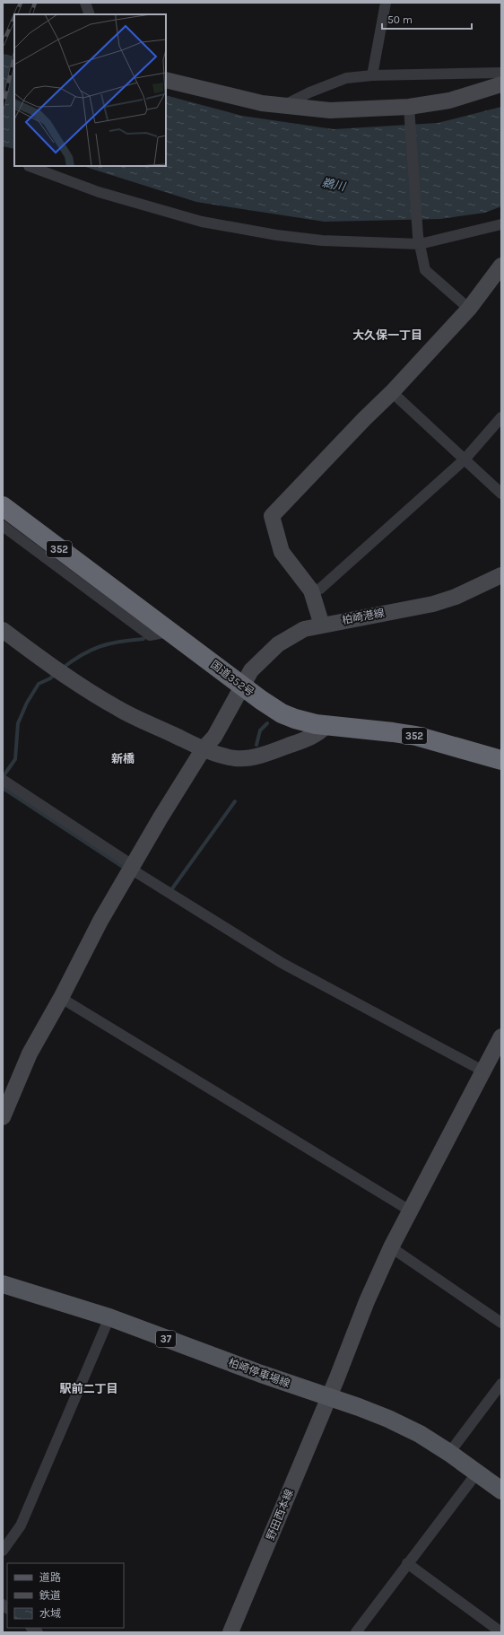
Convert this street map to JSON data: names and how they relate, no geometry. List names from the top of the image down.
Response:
{
  "streets": {
    "highway": ["352", "国道352号"],
    "main road": ["37", "柏崎停車場線"],
    "street": ["柏崎港線", "野田西本線"]
  },
  "crossings": [
    ["柏崎港線", "国道352号"],
    ["柏崎停車場線", "野田西本線"]
  ],
  "districts": ["大久保一丁目", "新橋", "駅前二丁目"],
  "water": ["鵜川"],
  "legend": ["道路", "鉄道", "水域"],
  "scale_bar": "50 m"
}
